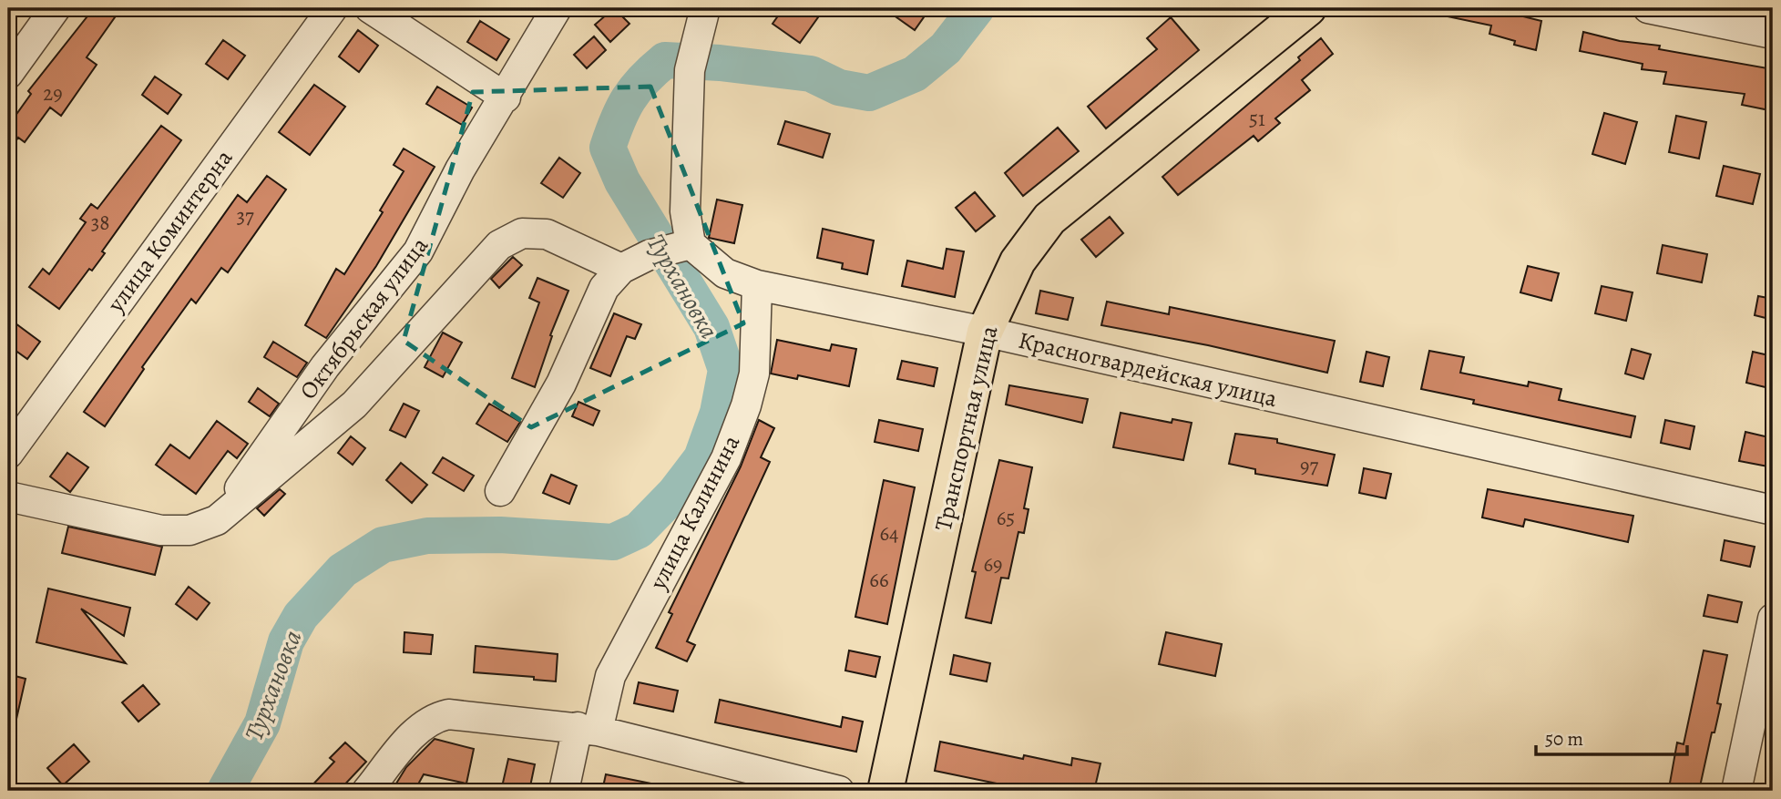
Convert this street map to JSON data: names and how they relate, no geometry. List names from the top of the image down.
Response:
{
  "streets": {
    "main road": ["Транспортная улица"],
    "street": [
      "улица Коминтерна",
      "Октябрьская улица",
      "Красногвардейская улица",
      "улица Калинина"
    ]
  },
  "crossings": [
    ["Красногвардейская улица", "Транспортная улица"],
    ["Красногвардейская улица", "улица Калинина"]
  ],
  "water": ["Турхановка"],
  "house_numbers": [
    "29",
    "51",
    "37",
    "38",
    "97",
    "65",
    "64",
    "69",
    "66"
  ],
  "scale_bar": "50 m"
}
